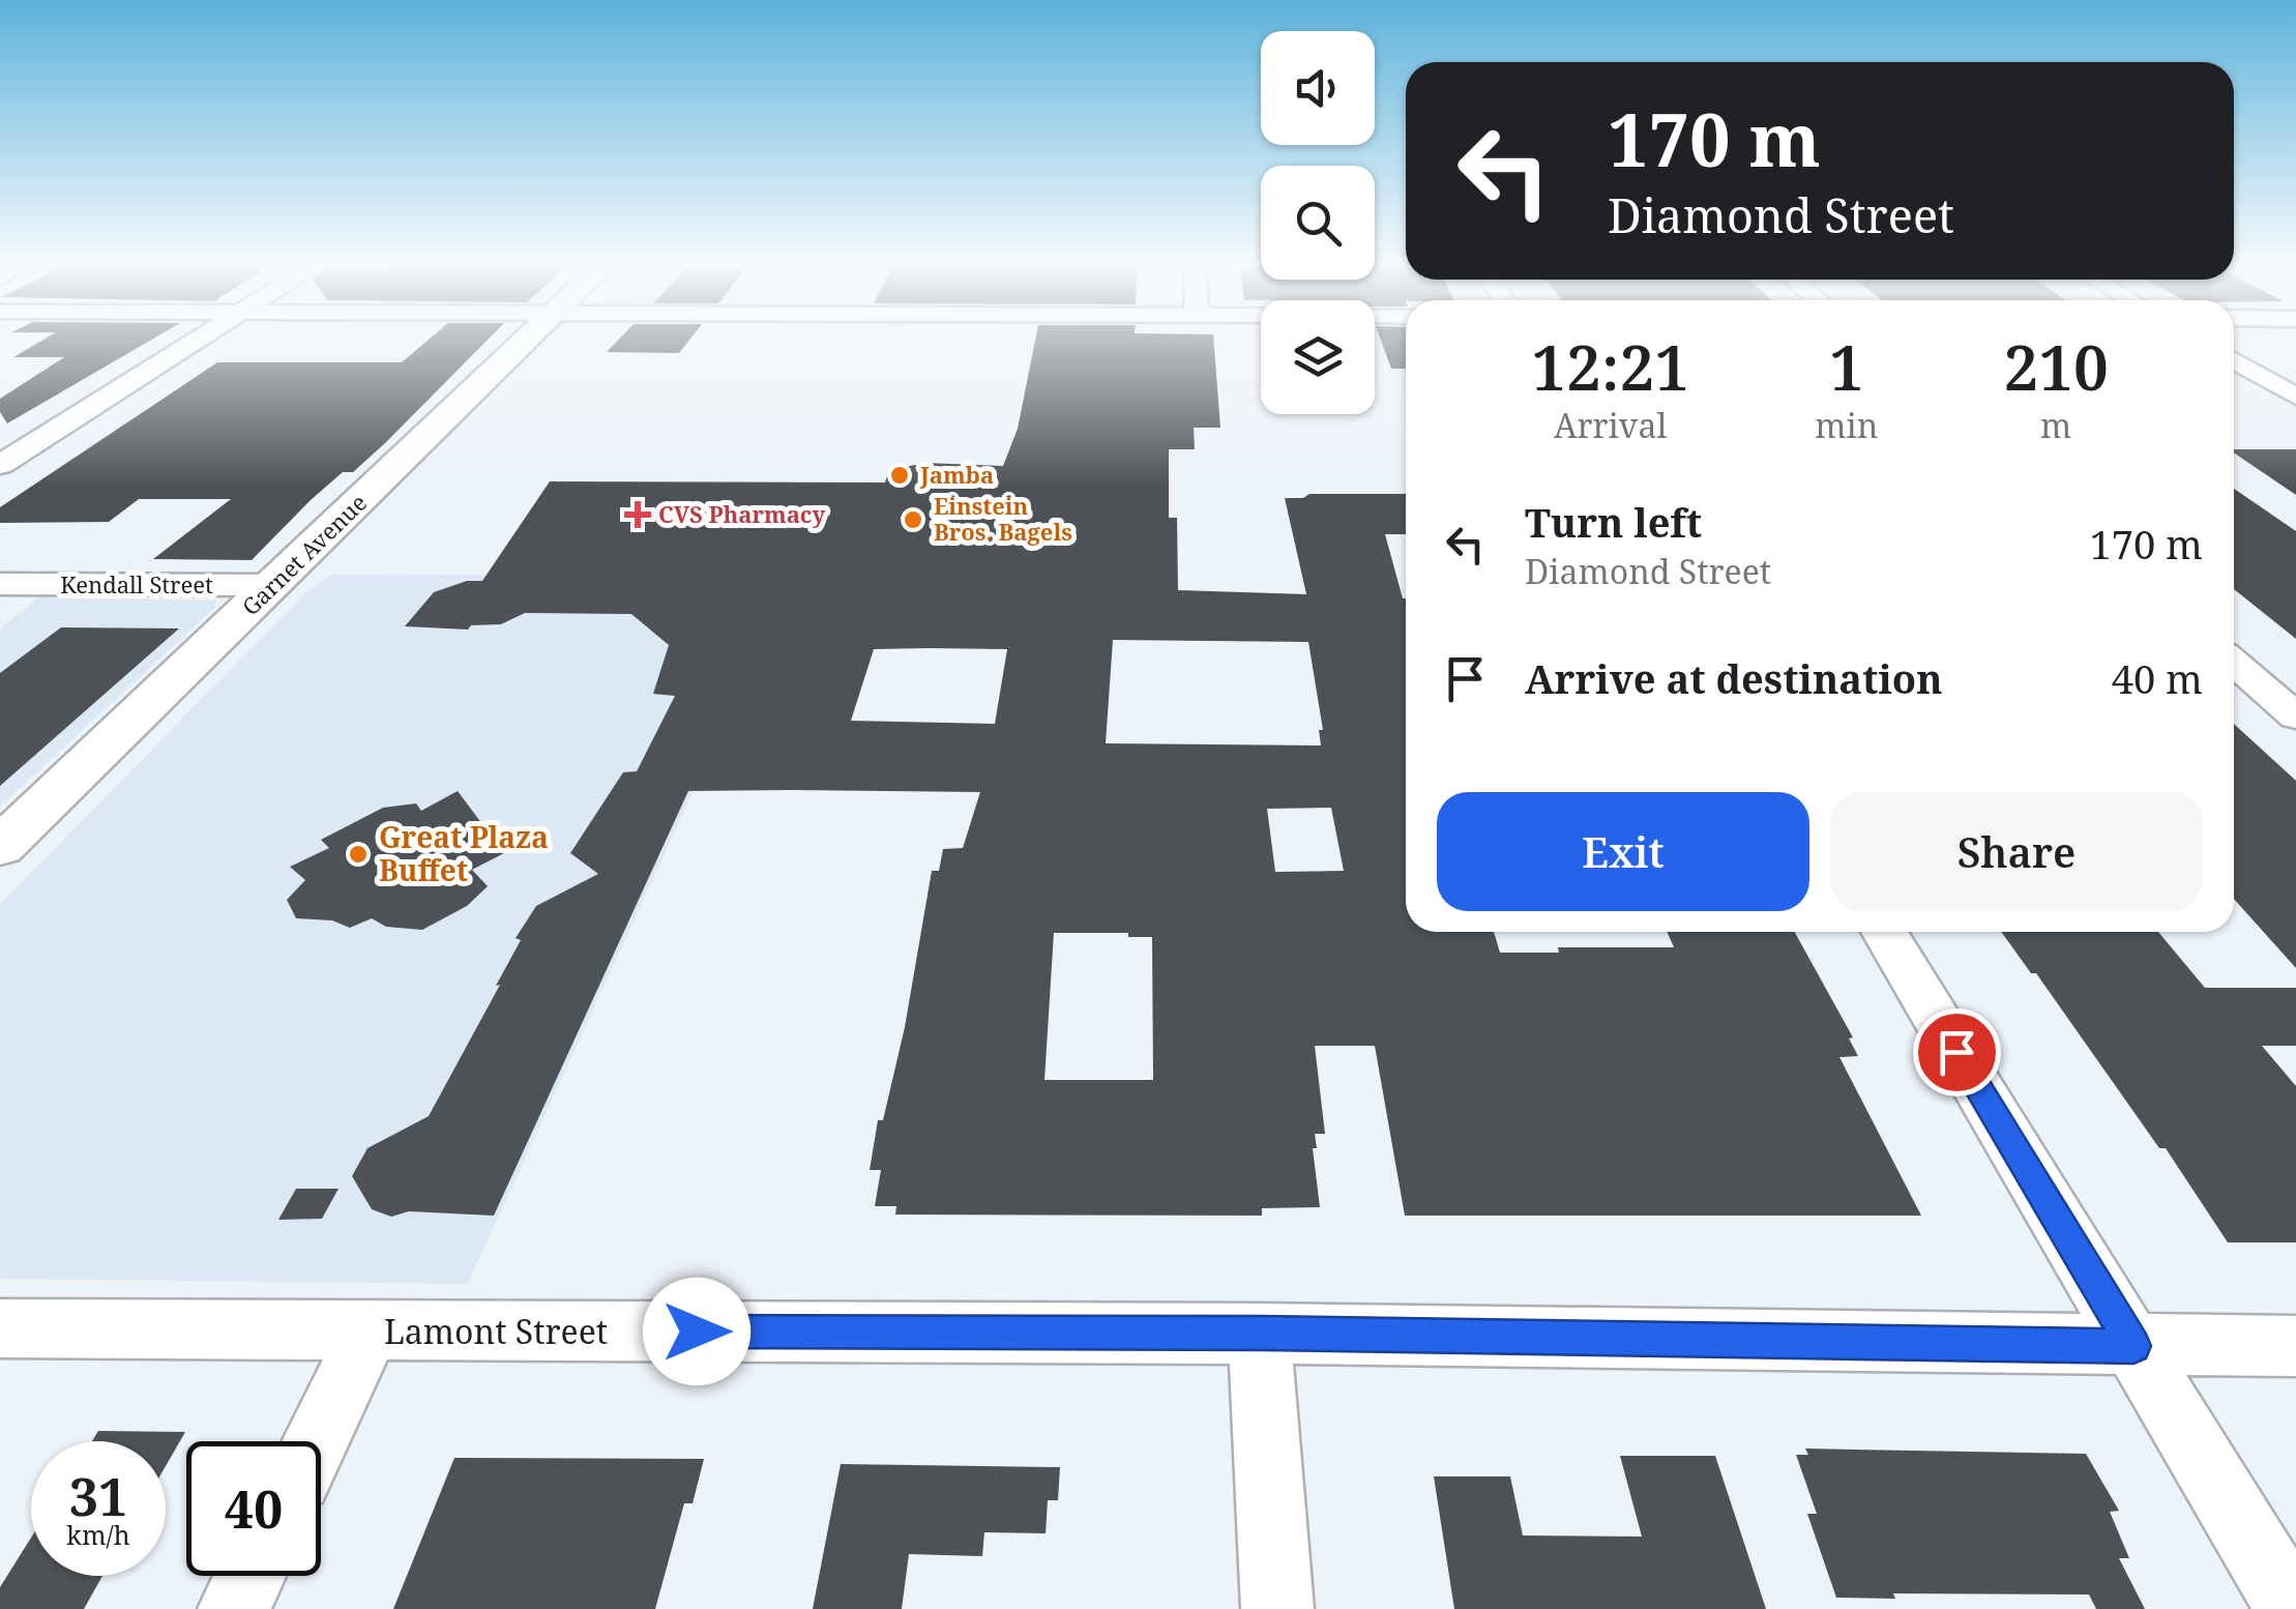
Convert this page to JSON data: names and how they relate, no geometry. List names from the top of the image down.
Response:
{
  "streets": {
    "main road": ["Garnet Avenue"],
    "street": ["Kendall Street", "Lamont Street"]
  },
  "crossings": [
    ["Garnet Avenue", "Kendall Street"]
  ],
  "places": {
    "other": ["Jamba", "Einstein Bros. Bagels", "Great Plaza Buffet"],
    "health": ["CVS Pharmacy"]
  },
  "page": {
    "turn": ["170 m", "Diamond Street"],
    "eta": [
      "12:21",
      "Arrival",
      "1",
      "min",
      "210",
      "m"
    ],
    "list": [
      {
        "name": "Turn left",
        "note": "Diamond Street",
        "value": "170 m"
      },
      {
        "name": "Arrive at destination",
        "value": "40 m"
      }
    ],
    "buttons": ["Exit", "Share"],
    "speed": "31 km/h",
    "limit": "40"
  }
}
